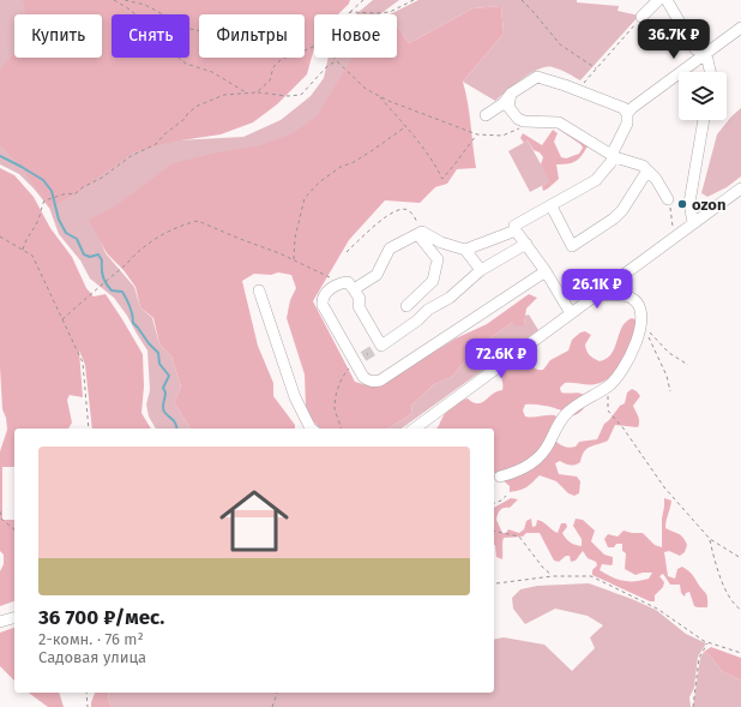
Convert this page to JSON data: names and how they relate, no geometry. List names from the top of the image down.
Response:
{
  "places": ["ozon"],
  "page": {
    "chip": [
      "Купить",
      "Снять",
      "Фильтры",
      "Новое"
    ],
    "price": ["36.7K ₽", "26.1K ₽", "72.6K ₽"],
    "list": [
      {
        "name": "36 700 ₽/мес.",
        "note": "2-комн. · 76 m² · Садовая улица"
      }
    ]
  }
}
